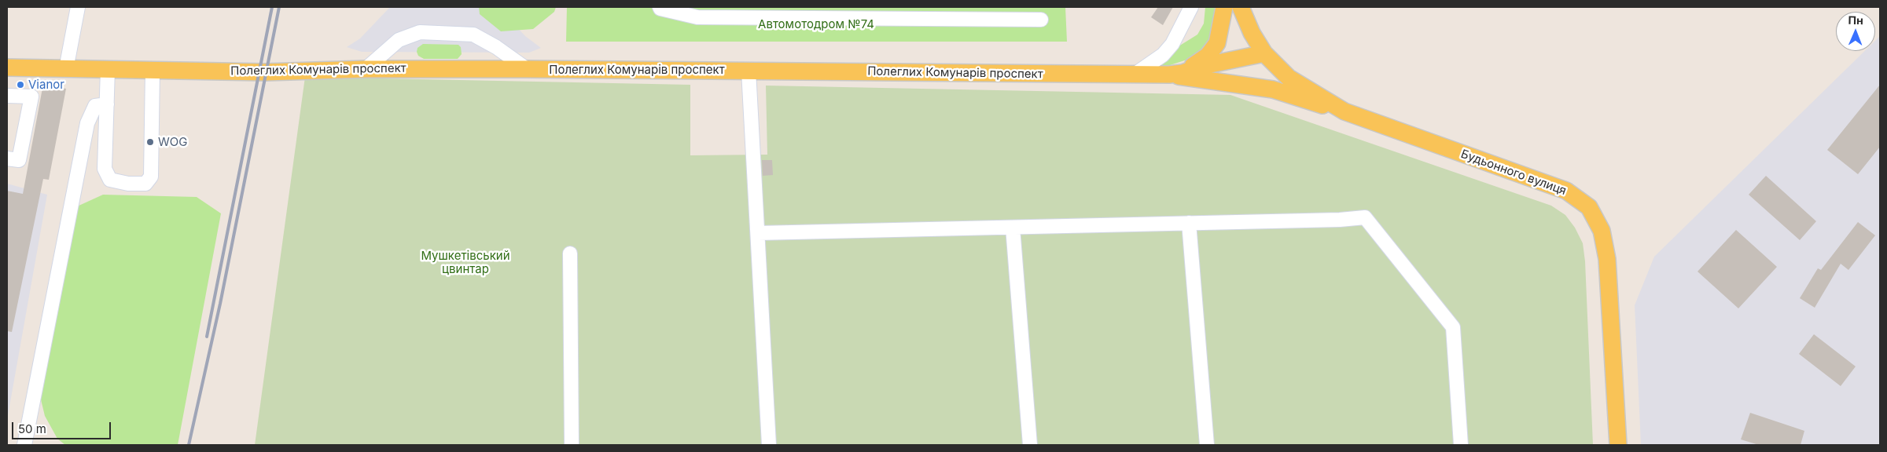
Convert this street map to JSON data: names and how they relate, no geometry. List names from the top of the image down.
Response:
{
  "streets": {
    "main road": ["Полеглих Комунарів проспект", "Будьонного вулиця"]
  },
  "crossings": [
    ["Полеглих Комунарів проспект", "Будьонного вулиця"]
  ],
  "parks": ["Автомотодром №74", "Мушкетівський цвинтар"],
  "places": ["Vianor", "WOG"],
  "scale_bar": "50 m",
  "north": "top"
}
